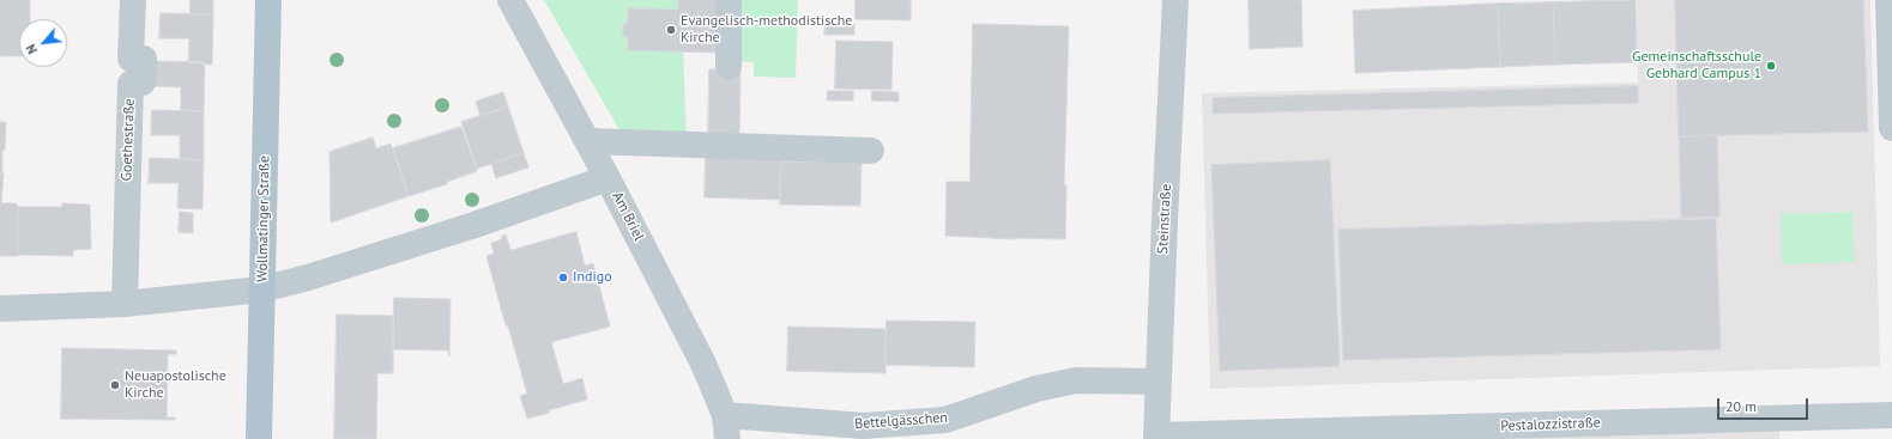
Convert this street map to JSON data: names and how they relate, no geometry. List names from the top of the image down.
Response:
{
  "streets": {
    "main road": ["Wollmatinger Straße"],
    "street": [
      "Goethestraße",
      "Am Briel",
      "Steinstraße",
      "Bettelgässchen",
      "Pestalozzistraße"
    ]
  },
  "crossings": [
    ["Am Briel", "Bettelgässchen"],
    ["Steinstraße", "Bettelgässchen"],
    ["Steinstraße", "Pestalozzistraße"]
  ],
  "places": [
    "Evangelisch-methodistische Kirche",
    "Gemeinschaftsschule Gebhard Campus 1",
    "Indigo",
    "Neuapostolische Kirche"
  ],
  "scale_bar": "20 m",
  "north": "bottom left"
}
